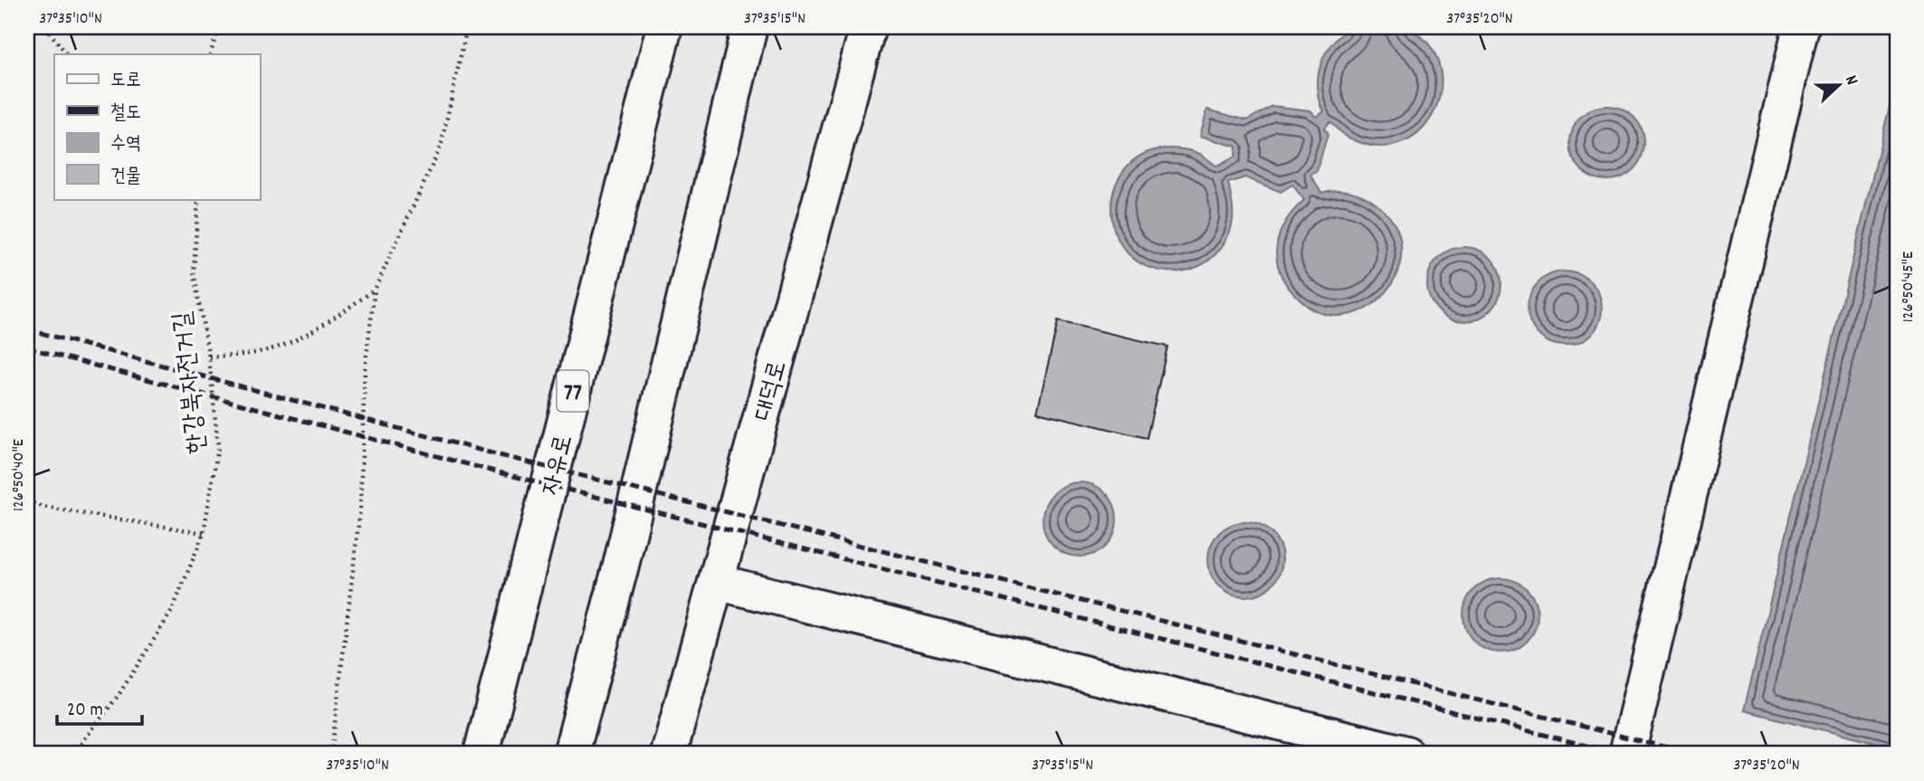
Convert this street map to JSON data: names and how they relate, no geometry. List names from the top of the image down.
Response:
{
  "streets": {
    "main road": ["대덕로", "77", "자유로"],
    "path": ["한강북자전거길"]
  },
  "legend": [
    "도로",
    "철도",
    "수역",
    "건물"
  ],
  "scale_bar": "20 m",
  "north": "right",
  "coordinates": [
    "37°35'10\"N",
    "37°35'15\"N",
    "37°35'20\"N",
    "126°50'45\"E",
    "126°50'40\"E"
  ]
}
